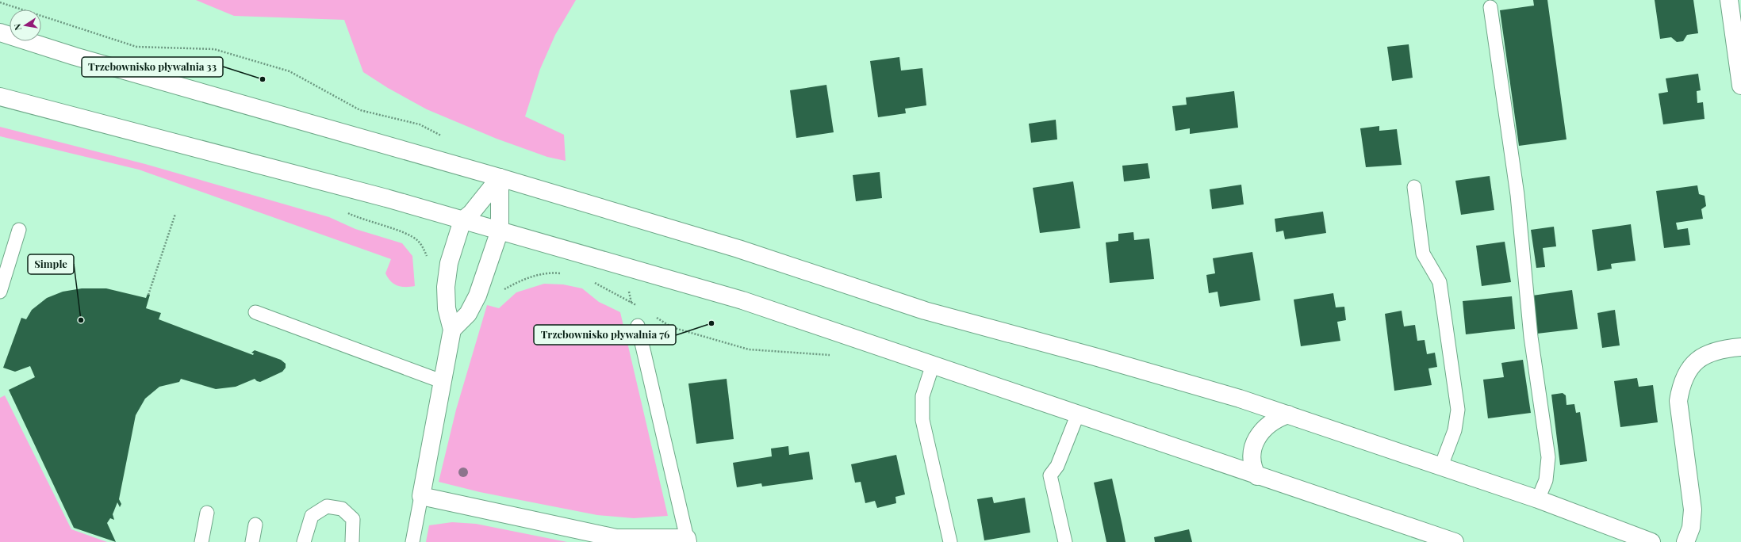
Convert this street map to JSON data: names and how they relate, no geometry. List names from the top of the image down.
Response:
{
  "places": ["Trzebownisko pływalnia 33", "Simple", "Trzebownisko pływalnia 76"],
  "north": "left"
}
